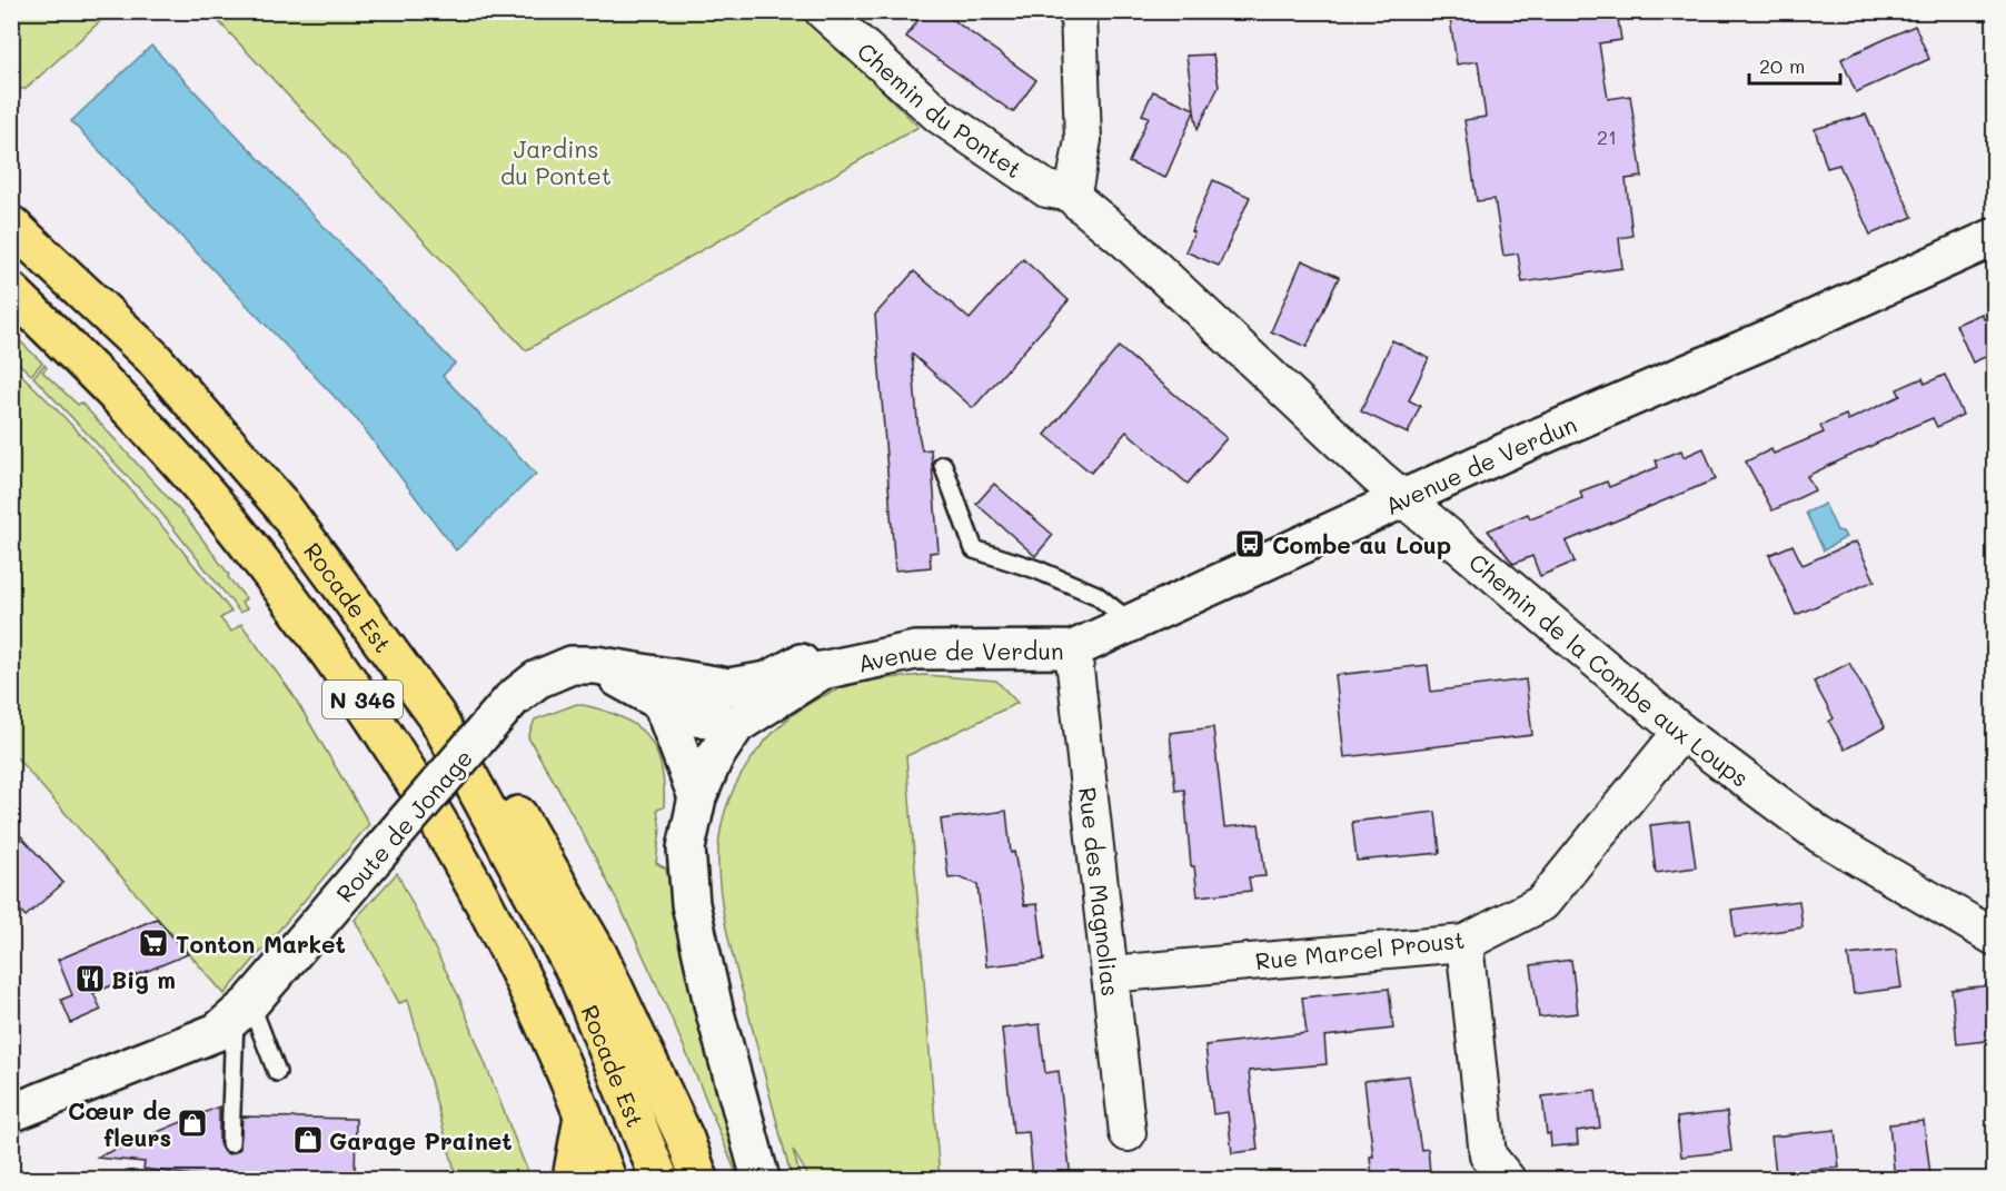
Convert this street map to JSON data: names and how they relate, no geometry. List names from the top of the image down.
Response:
{
  "streets": {
    "highway": ["Rocade Est", "N 346"],
    "main road": ["Avenue de Verdun", "Route de Jonage"],
    "street": [
      "Chemin du Pontet",
      "Chemin de la Combe aux Loups",
      "Rue des Magnolias",
      "Rue Marcel Proust"
    ]
  },
  "crossings": [
    ["Chemin du Pontet", "Chemin de la Combe aux Loups"],
    ["Avenue de Verdun", "Chemin de la Combe aux Loups"],
    ["Avenue de Verdun", "Route de Jonage"],
    ["Avenue de Verdun", "Rue des Magnolias"],
    ["Chemin de la Combe aux Loups", "Rue Marcel Proust"],
    ["Rue des Magnolias", "Rue Marcel Proust"]
  ],
  "parks": ["Jardins du Pontet"],
  "places": {
    "bus stop": ["Combe au Loup"],
    "supermarket": ["Tonton Market"],
    "restaurant": ["Big m"],
    "shop": ["Cœur de fleurs", "Garage Prainet"]
  },
  "house_numbers": ["21"],
  "scale_bar": "20 m"
}
